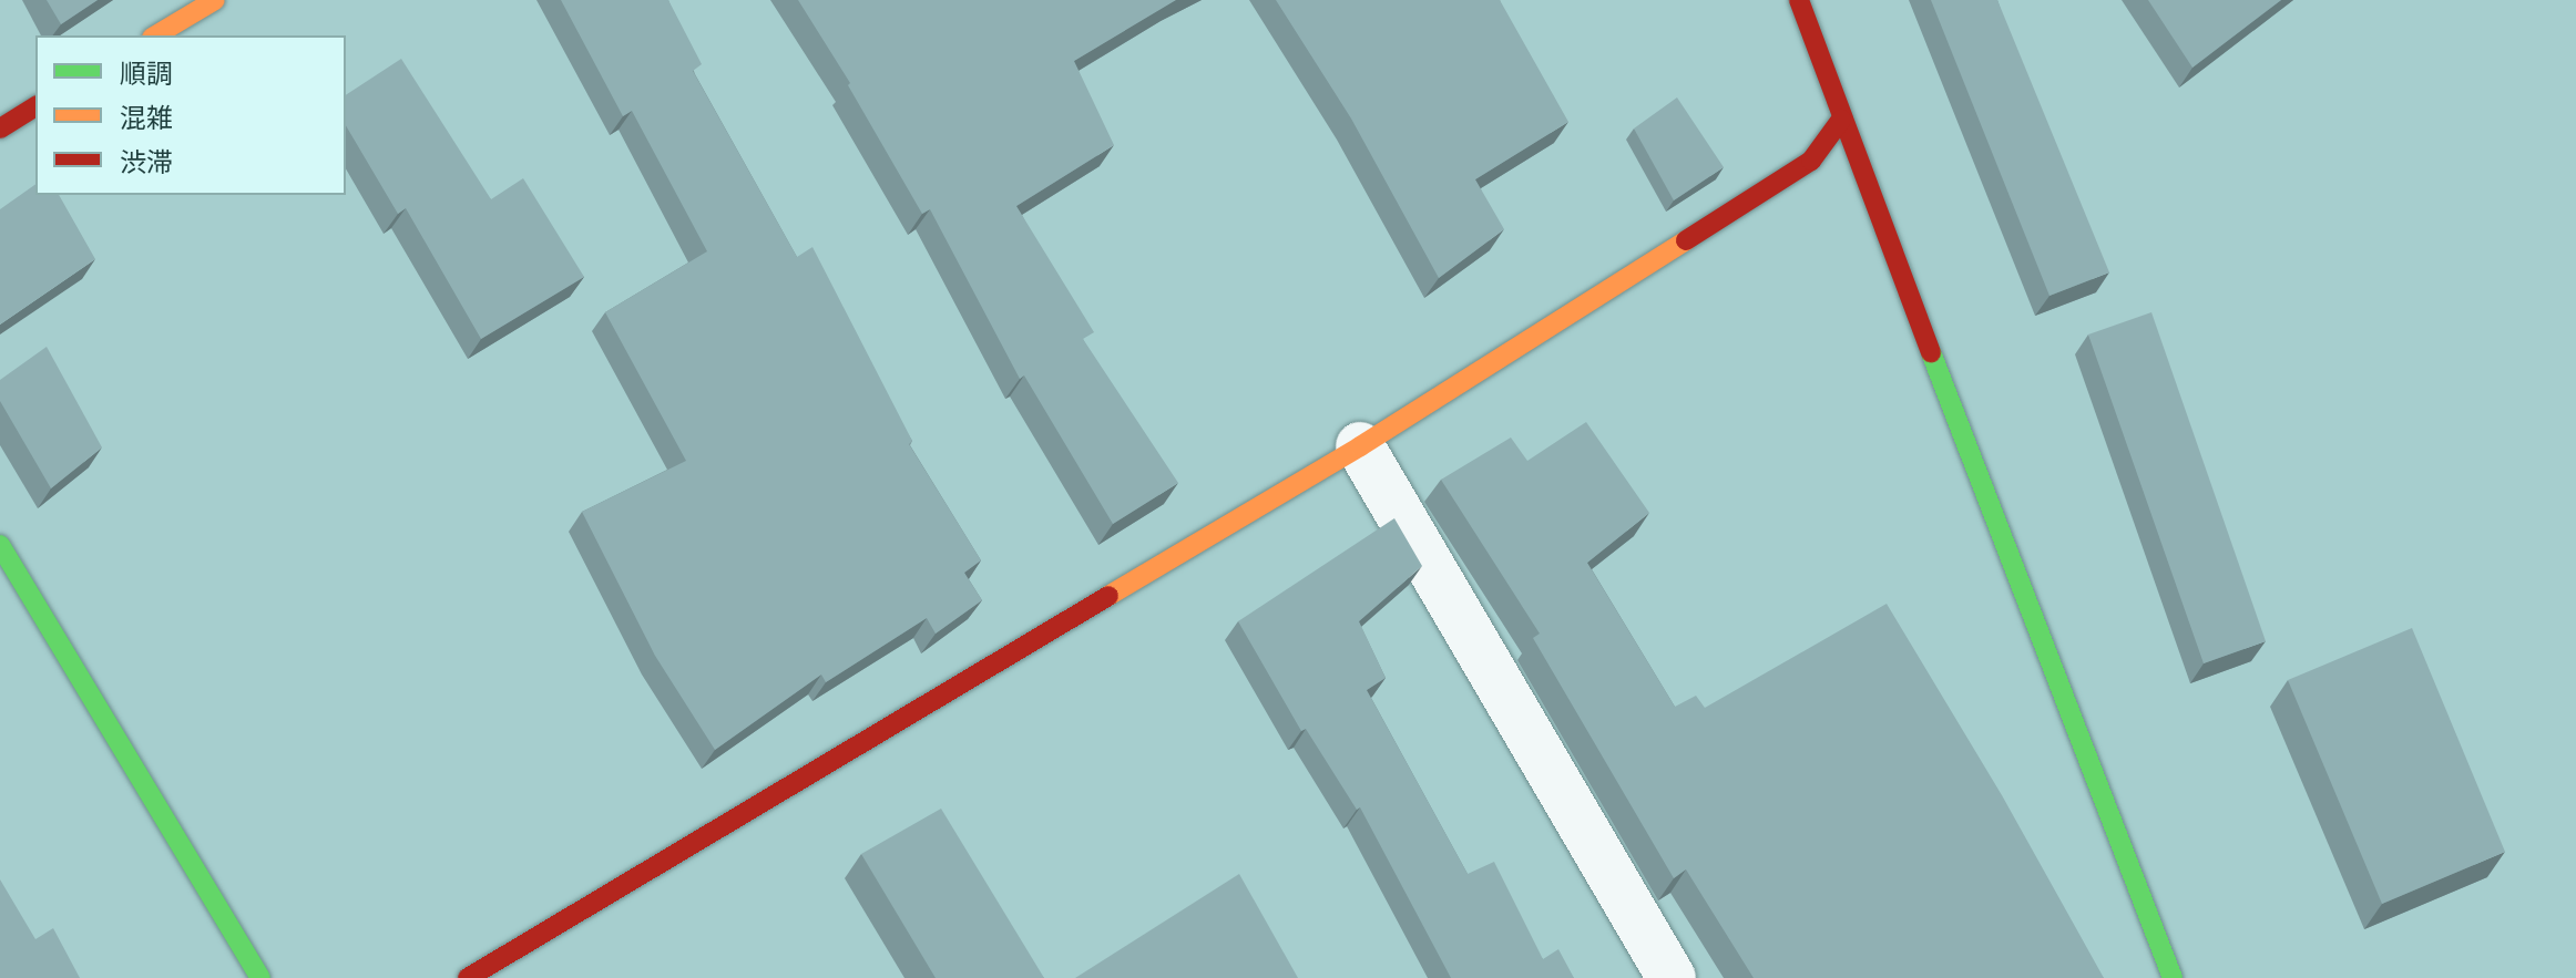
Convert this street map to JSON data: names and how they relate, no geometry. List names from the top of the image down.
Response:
{
  "legend": ["順調", "混雑", "渋滞"]
}
